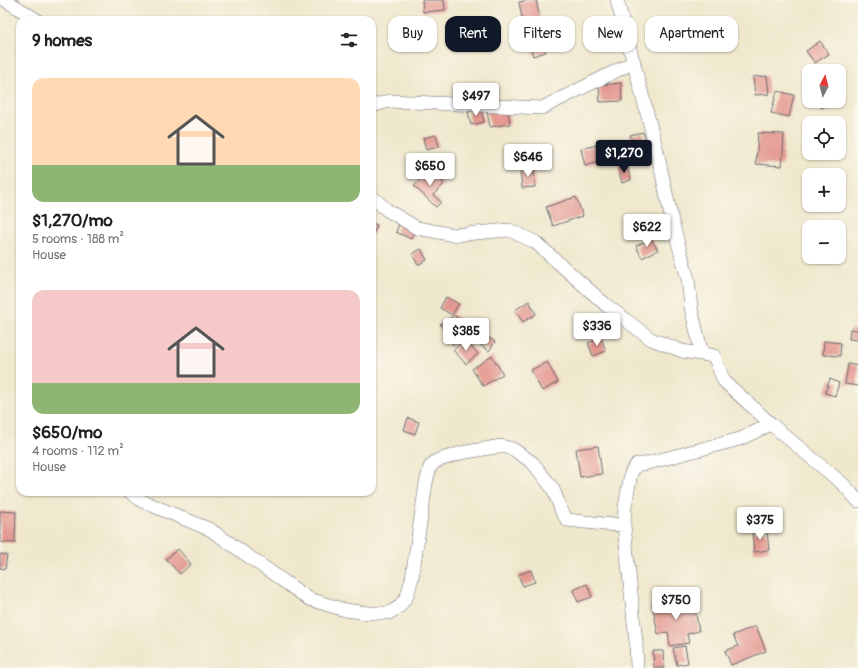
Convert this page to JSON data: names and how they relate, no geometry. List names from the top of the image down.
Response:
{
  "north": "top",
  "page": {
    "chip": [
      "Buy",
      "Rent",
      "Filters",
      "New",
      "Apartment"
    ],
    "heading": "9 homes",
    "map_buttons": ["+", "−"],
    "list": [
      {
        "name": "$1,270/mo",
        "note": "5 rooms · 188 m² · House"
      },
      {
        "name": "$650/mo",
        "note": "4 rooms · 112 m² · House"
      }
    ],
    "price": [
      "$497",
      "$1,270",
      "$646",
      "$650",
      "$622",
      "$336",
      "$385",
      "$375",
      "$750"
    ]
  }
}
